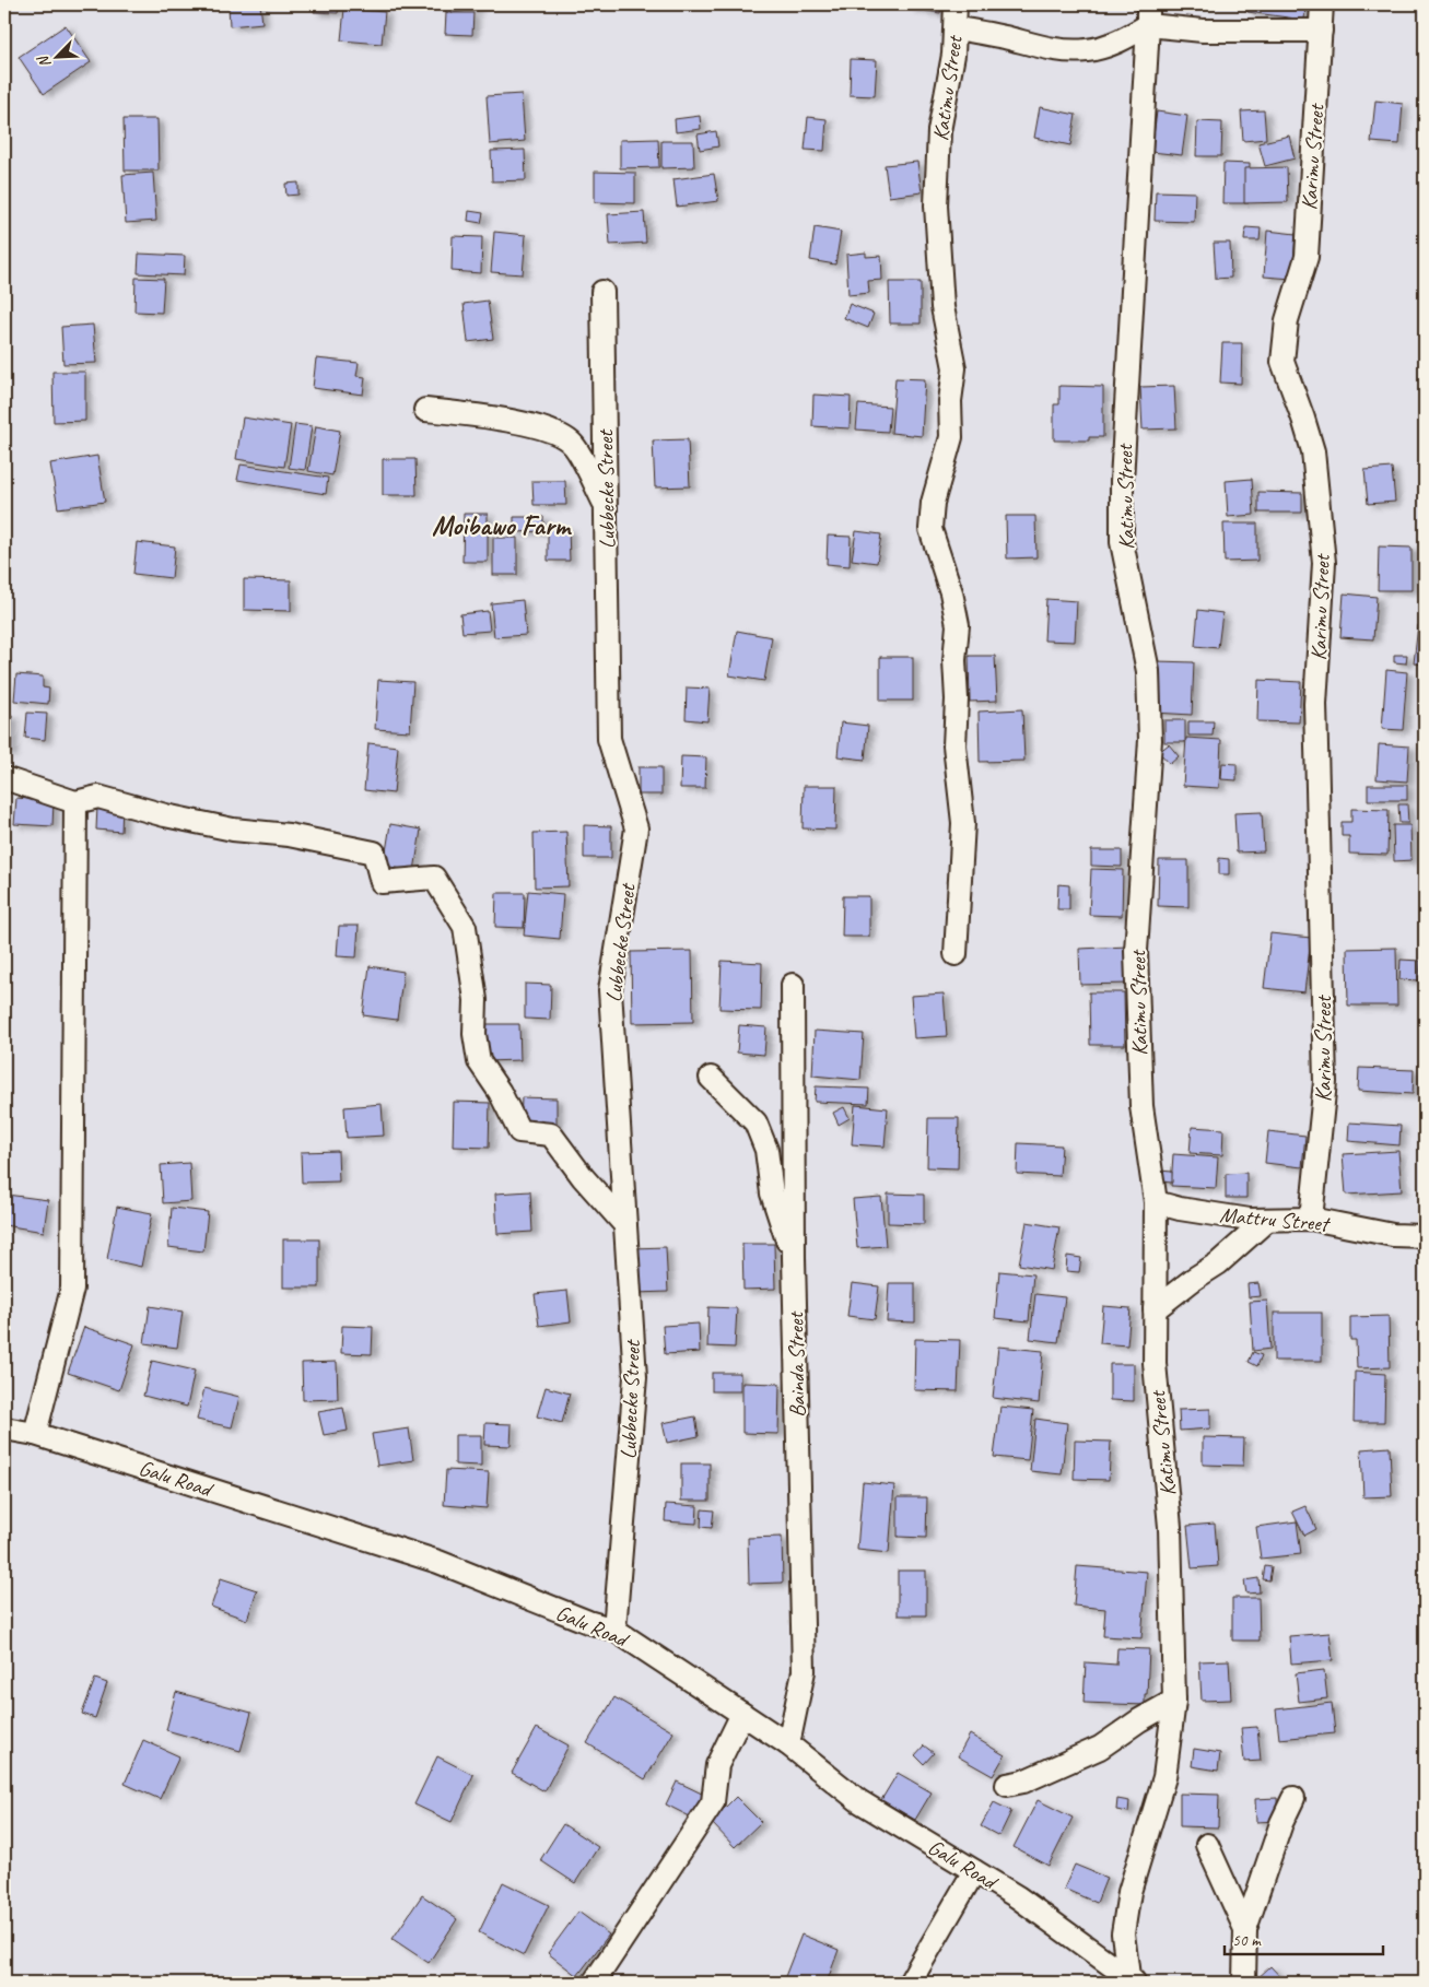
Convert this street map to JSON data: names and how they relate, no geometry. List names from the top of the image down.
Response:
{
  "streets": {
    "street": [
      "Katimu Street",
      "Karimu Street",
      "Lubbecke Street",
      "Mattru Street",
      "Bainda Street",
      "Galu Road"
    ]
  },
  "crossings": [
    ["Katimu Street", "Mattru Street"],
    ["Katimu Street", "Galu Road"],
    ["Karimu Street", "Mattru Street"],
    ["Lubbecke Street", "Galu Road"],
    ["Bainda Street", "Galu Road"]
  ],
  "districts": ["Moibawo Farm"],
  "scale_bar": "50 m",
  "north": "bottom left"
}
